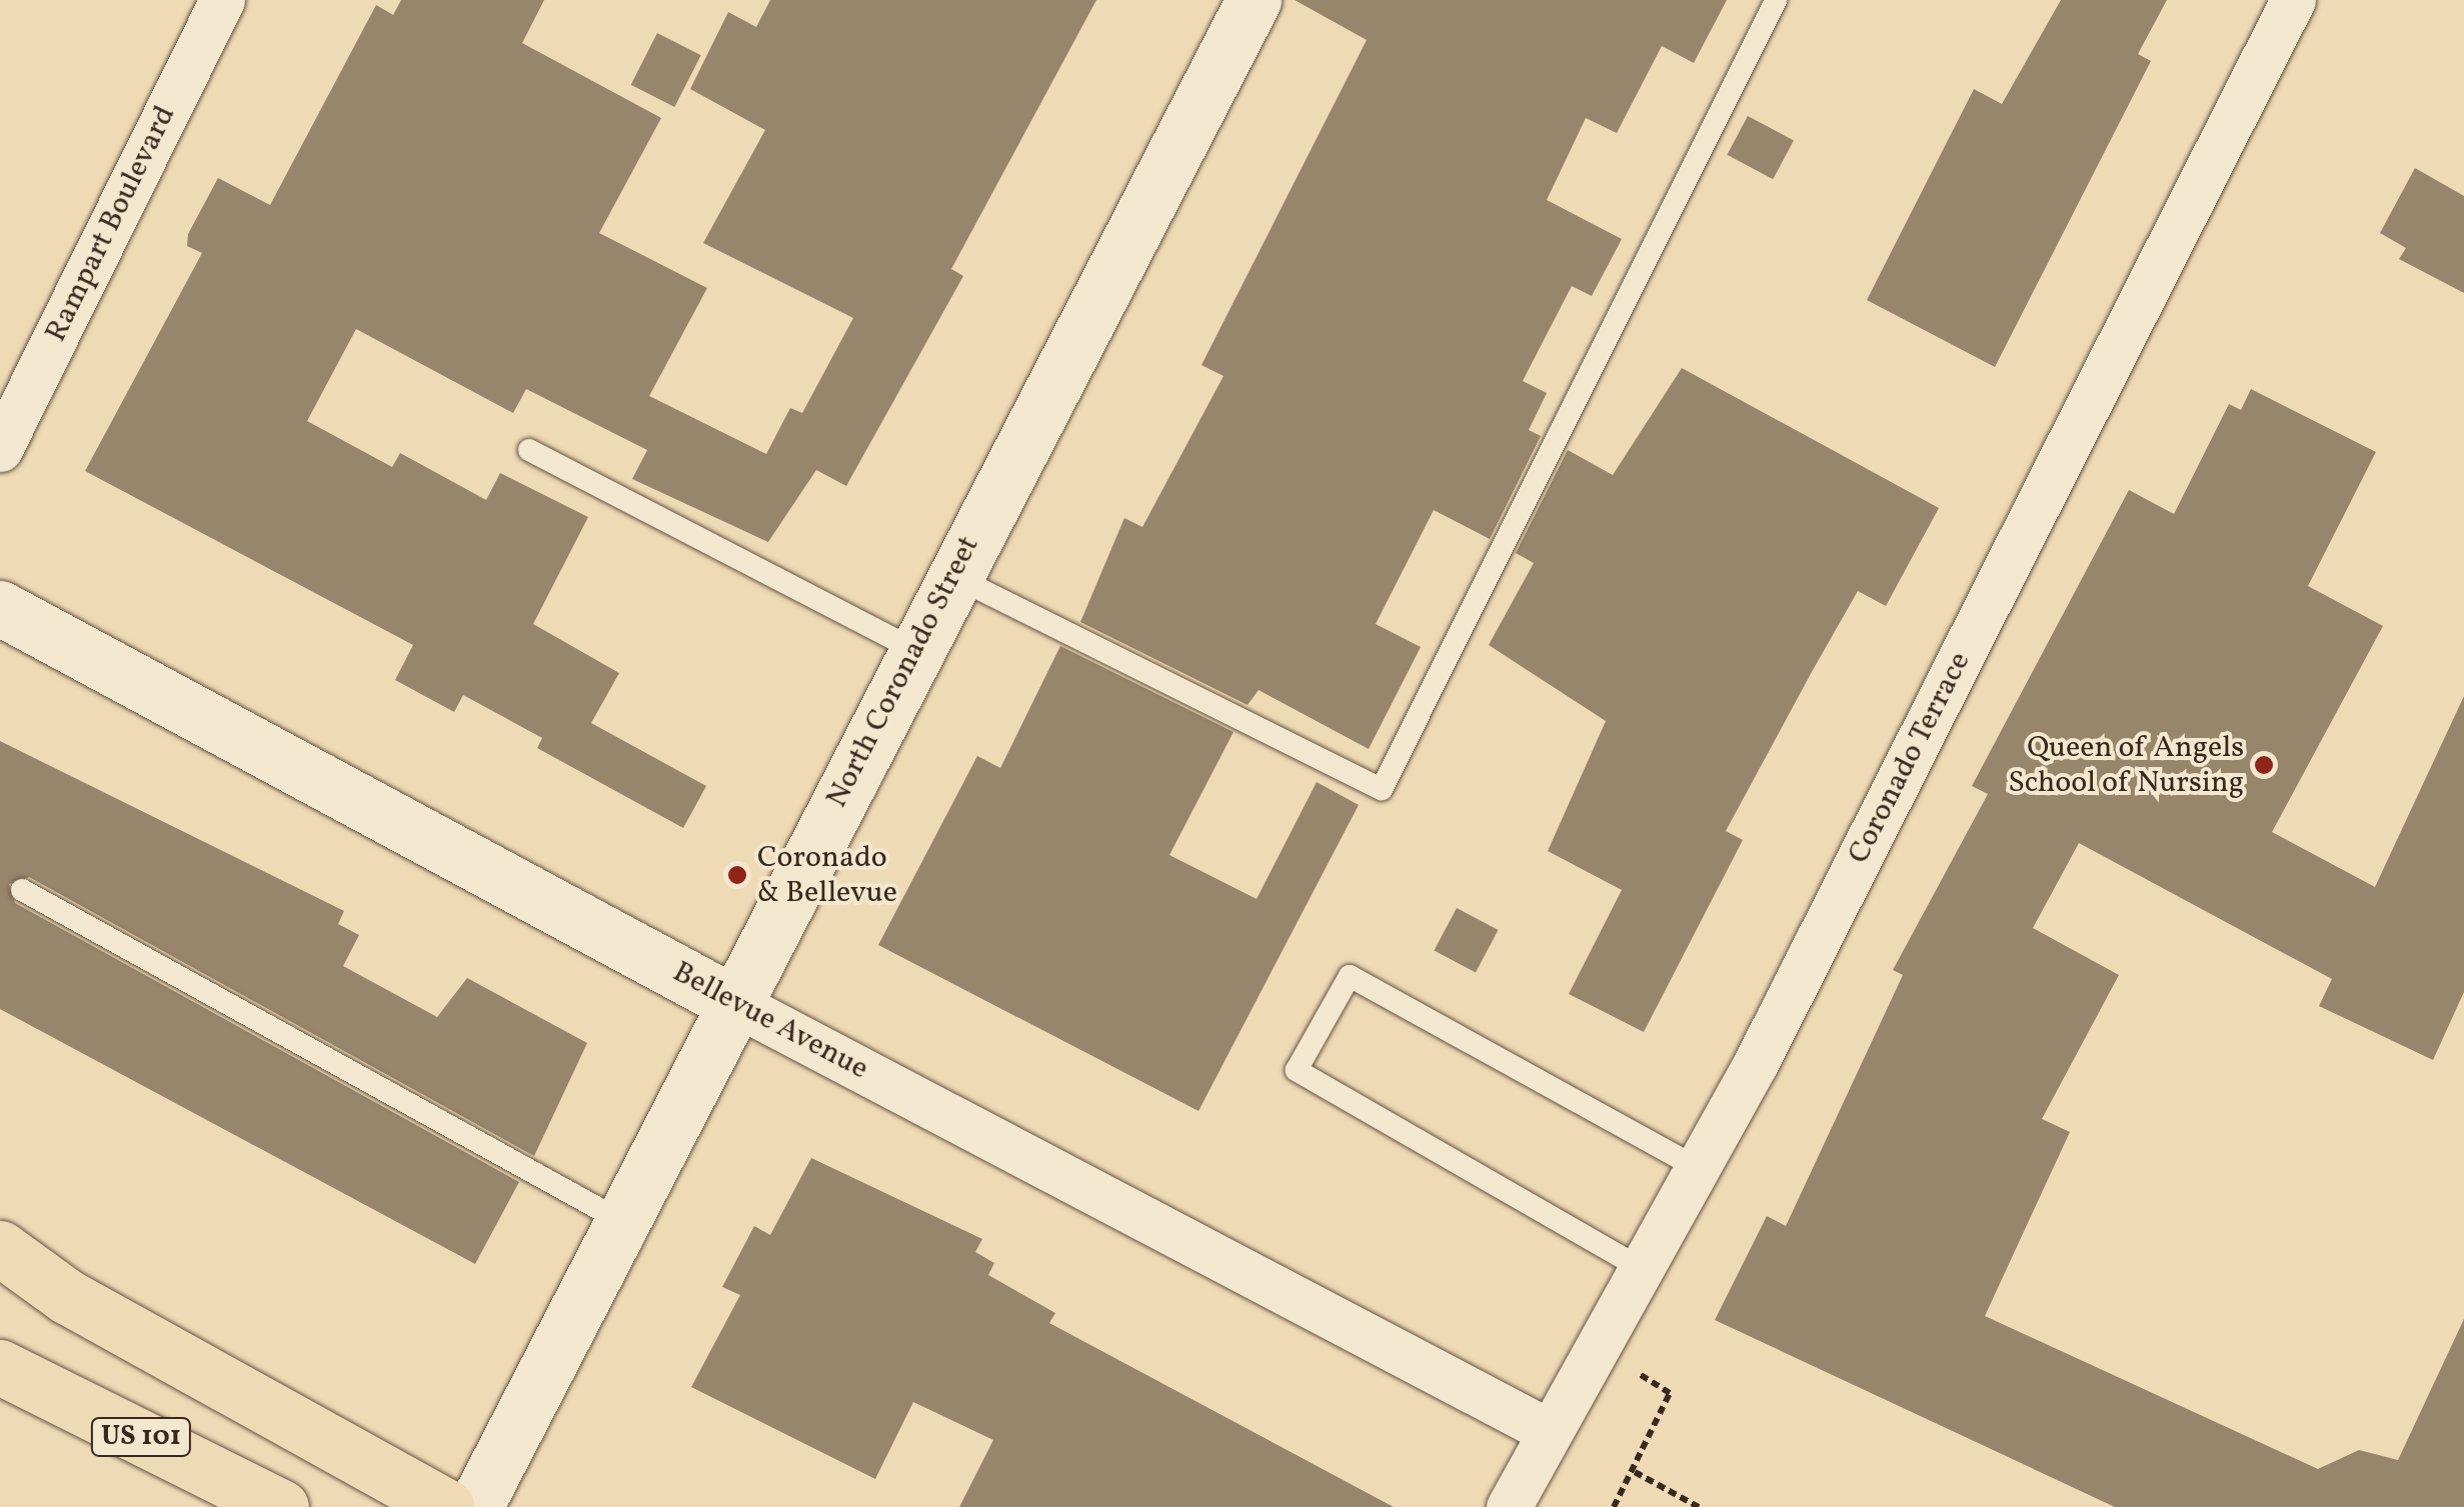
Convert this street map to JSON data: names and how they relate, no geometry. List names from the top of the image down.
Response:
{
  "streets": {
    "highway": ["US 101"],
    "street": [
      "Rampart Boulevard",
      "North Coronado Street",
      "Coronado Terrace",
      "Bellevue Avenue"
    ]
  },
  "crossings": [
    ["North Coronado Street", "Bellevue Avenue"],
    ["Coronado Terrace", "Bellevue Avenue"]
  ],
  "places": ["Queen of Angels School of Nursing", "Coronado & Bellevue"]
}
